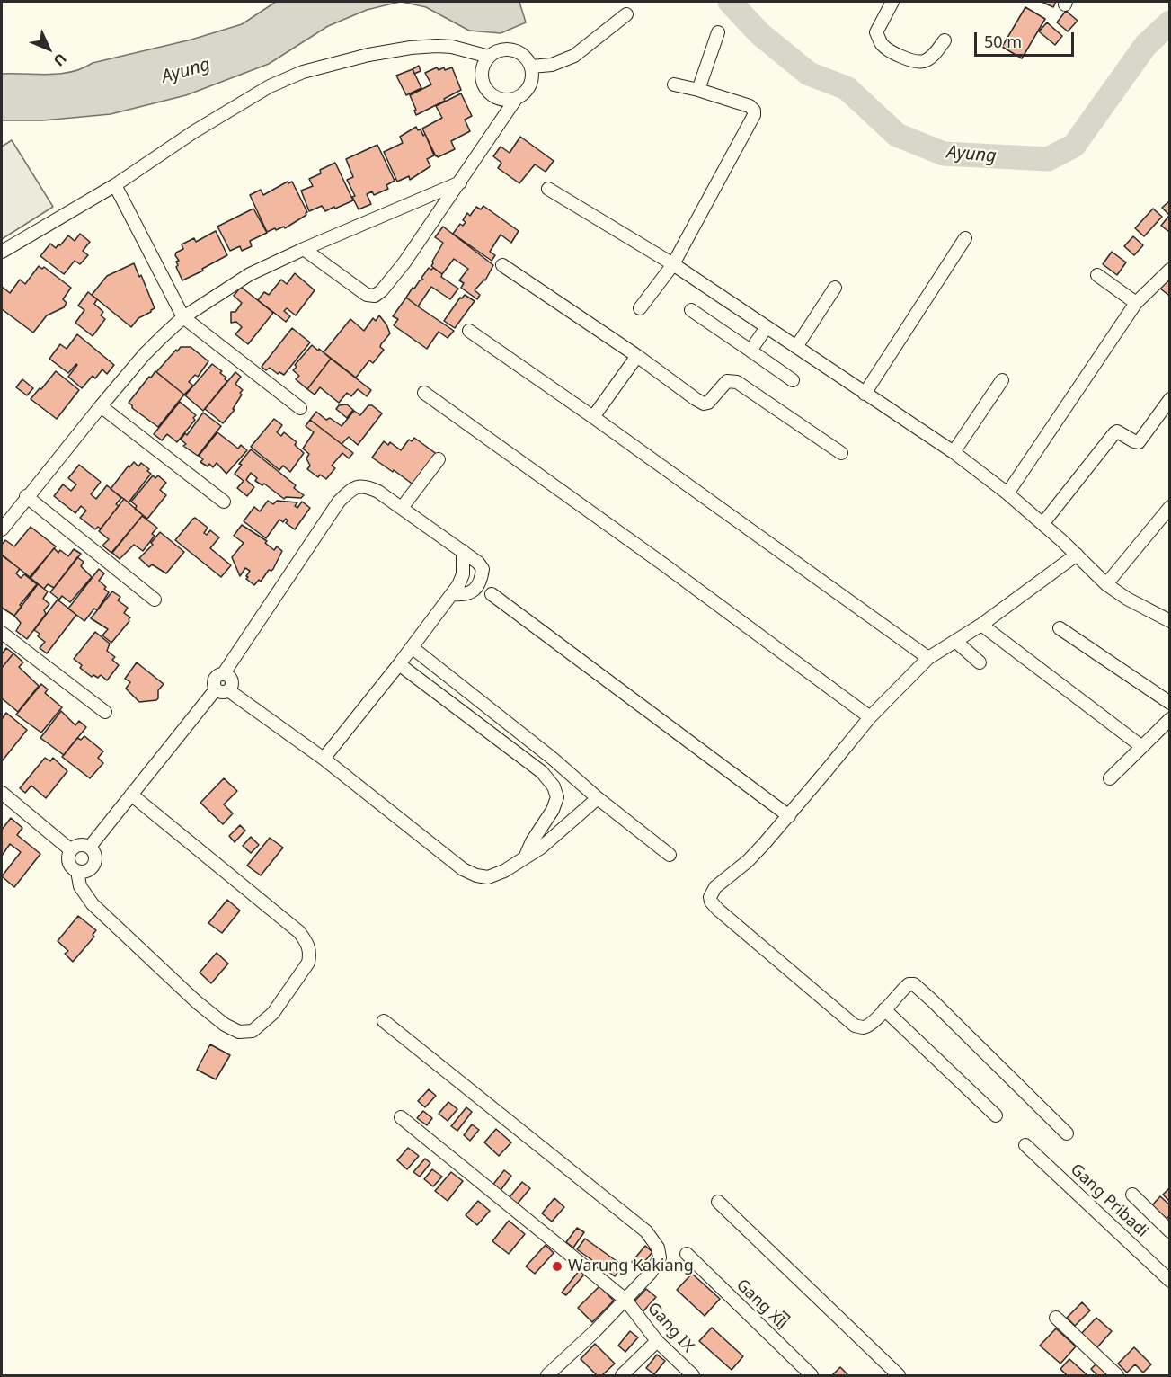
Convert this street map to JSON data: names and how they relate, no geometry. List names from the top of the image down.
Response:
{
  "streets": {
    "street": ["Gang Pribadi", "Gang XI", "Gang IX"]
  },
  "water": ["Ayung"],
  "places": ["Warung Kakiang"],
  "scale_bar": "50 m",
  "north": "bottom right"
}
